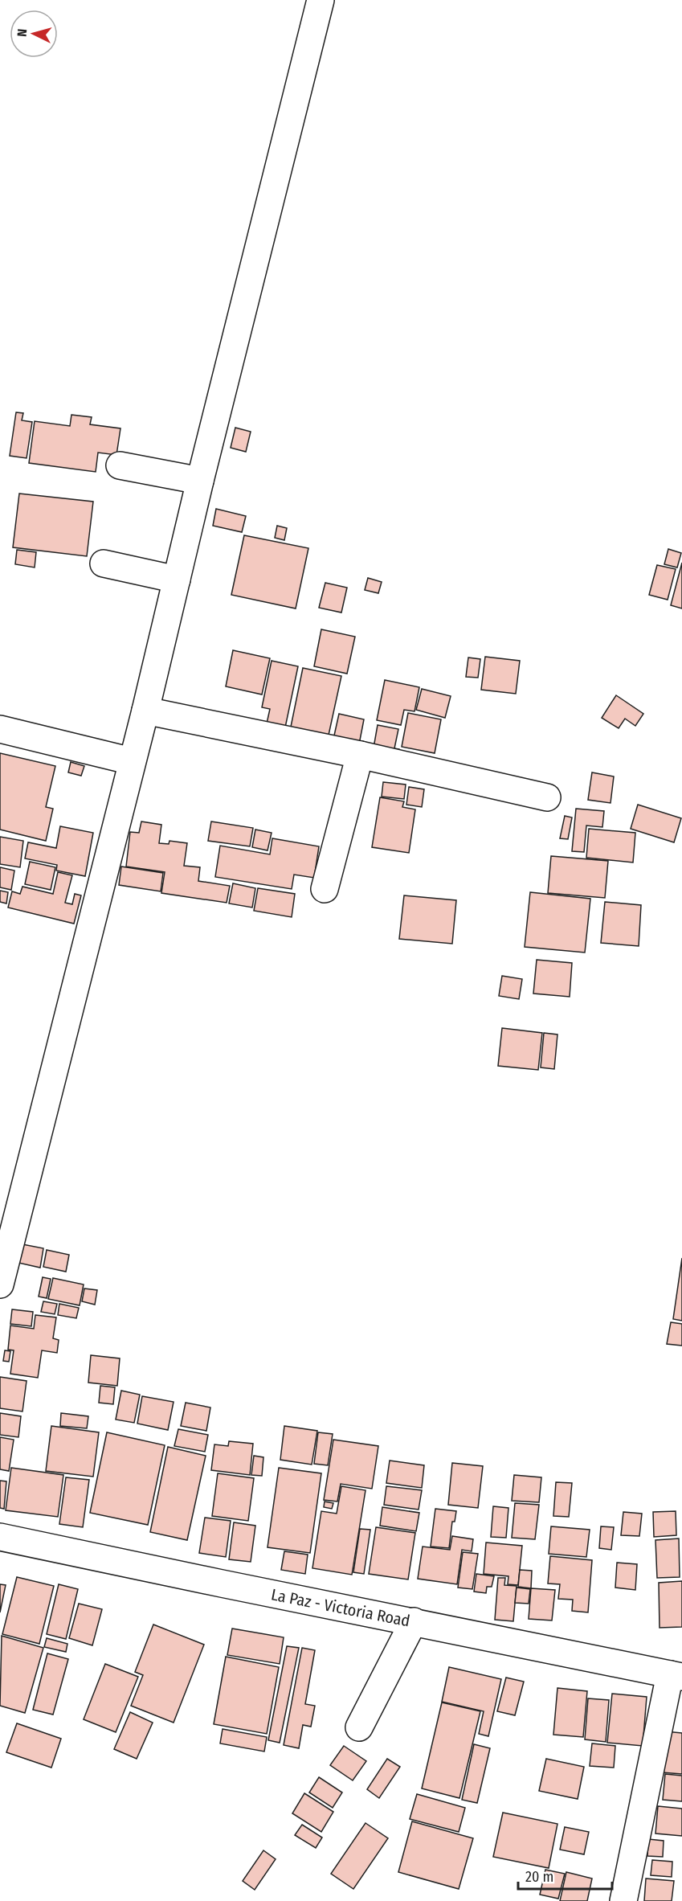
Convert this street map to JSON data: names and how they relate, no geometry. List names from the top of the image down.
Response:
{
  "streets": {
    "street": ["La Paz - Victoria Road"]
  },
  "scale_bar": "20 m",
  "north": "left"
}
